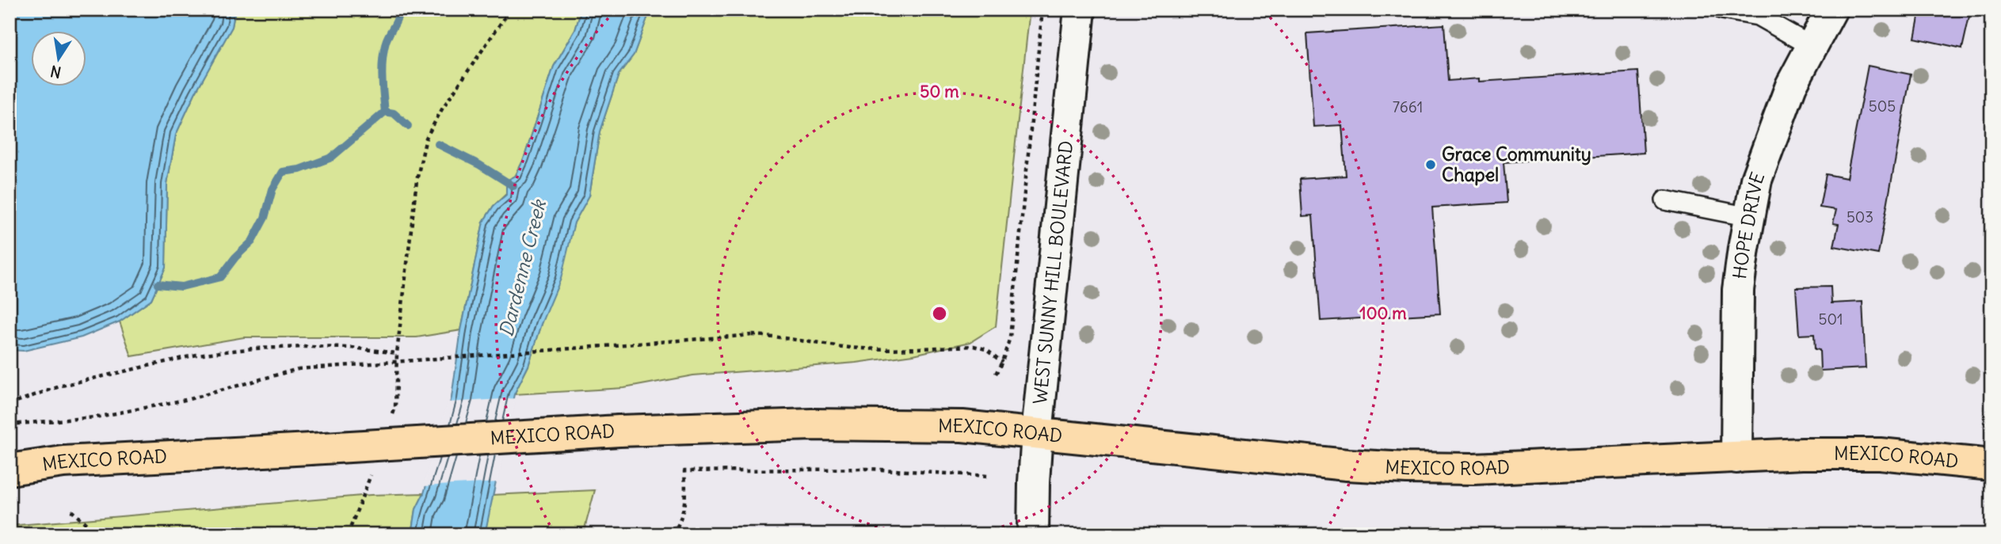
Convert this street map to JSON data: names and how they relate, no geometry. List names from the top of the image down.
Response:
{
  "streets": {
    "main road": ["MEXICO ROAD"],
    "street": ["HOPE DRIVE", "WEST SUNNY HILL BOULEVARD"]
  },
  "crossings": [
    ["HOPE DRIVE", "MEXICO ROAD"],
    ["WEST SUNNY HILL BOULEVARD", "MEXICO ROAD"]
  ],
  "water": ["Dardenne Creek"],
  "places": ["Grace Community Chapel"],
  "house_numbers": [
    "505",
    "7661",
    "503",
    "501"
  ],
  "north": "bottom",
  "rings": ["50 m", "100 m"]
}
